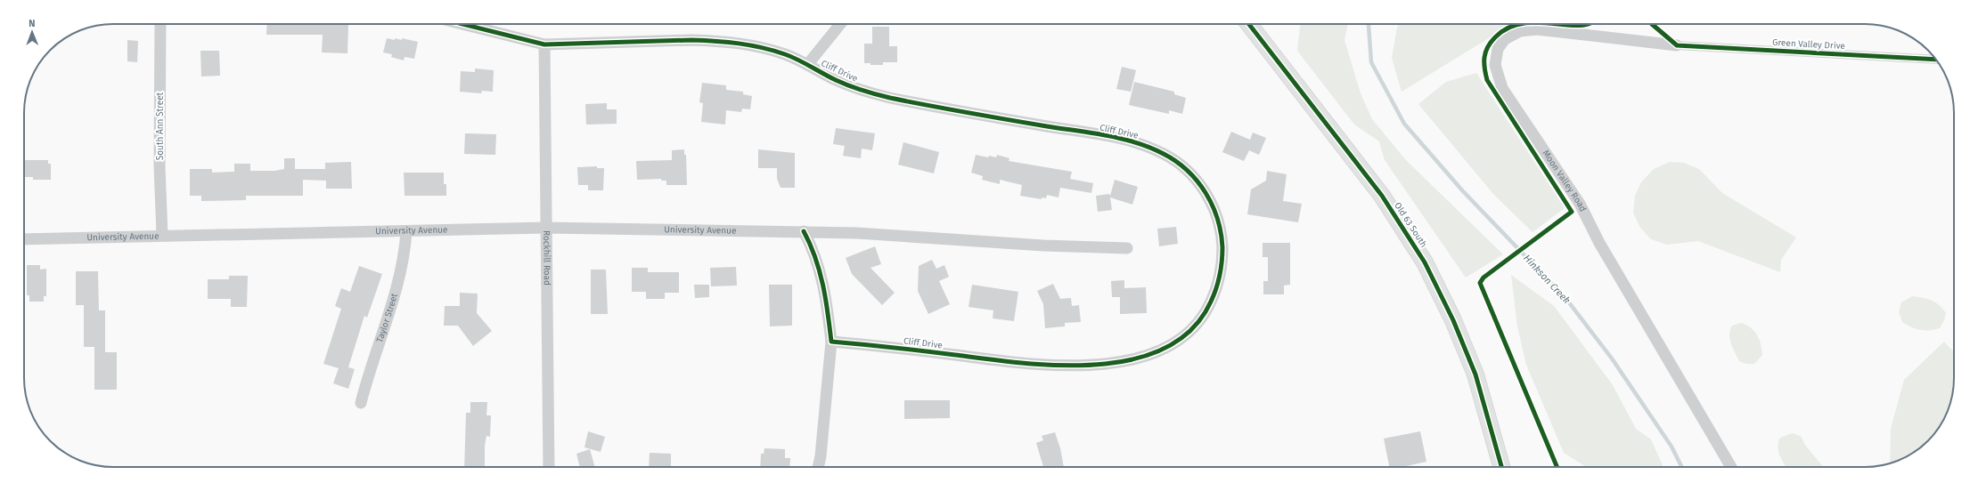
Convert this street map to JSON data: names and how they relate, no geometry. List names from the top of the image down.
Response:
{
  "streets": {
    "main road": ["Old 63 South"],
    "street": [
      "Green Valley Drive",
      "Cliff Drive",
      "South Ann Street",
      "Moon Valley Road",
      "University Avenue",
      "Rockhill Road",
      "Taylor Street"
    ]
  },
  "crossings": [
    ["Green Valley Drive", "Moon Valley Road"],
    ["Cliff Drive", "Rockhill Road"],
    ["South Ann Street", "University Avenue"],
    ["University Avenue", "Rockhill Road"],
    ["University Avenue", "Taylor Street"]
  ],
  "water": ["Hinkson Creek"],
  "north": "top"
}
